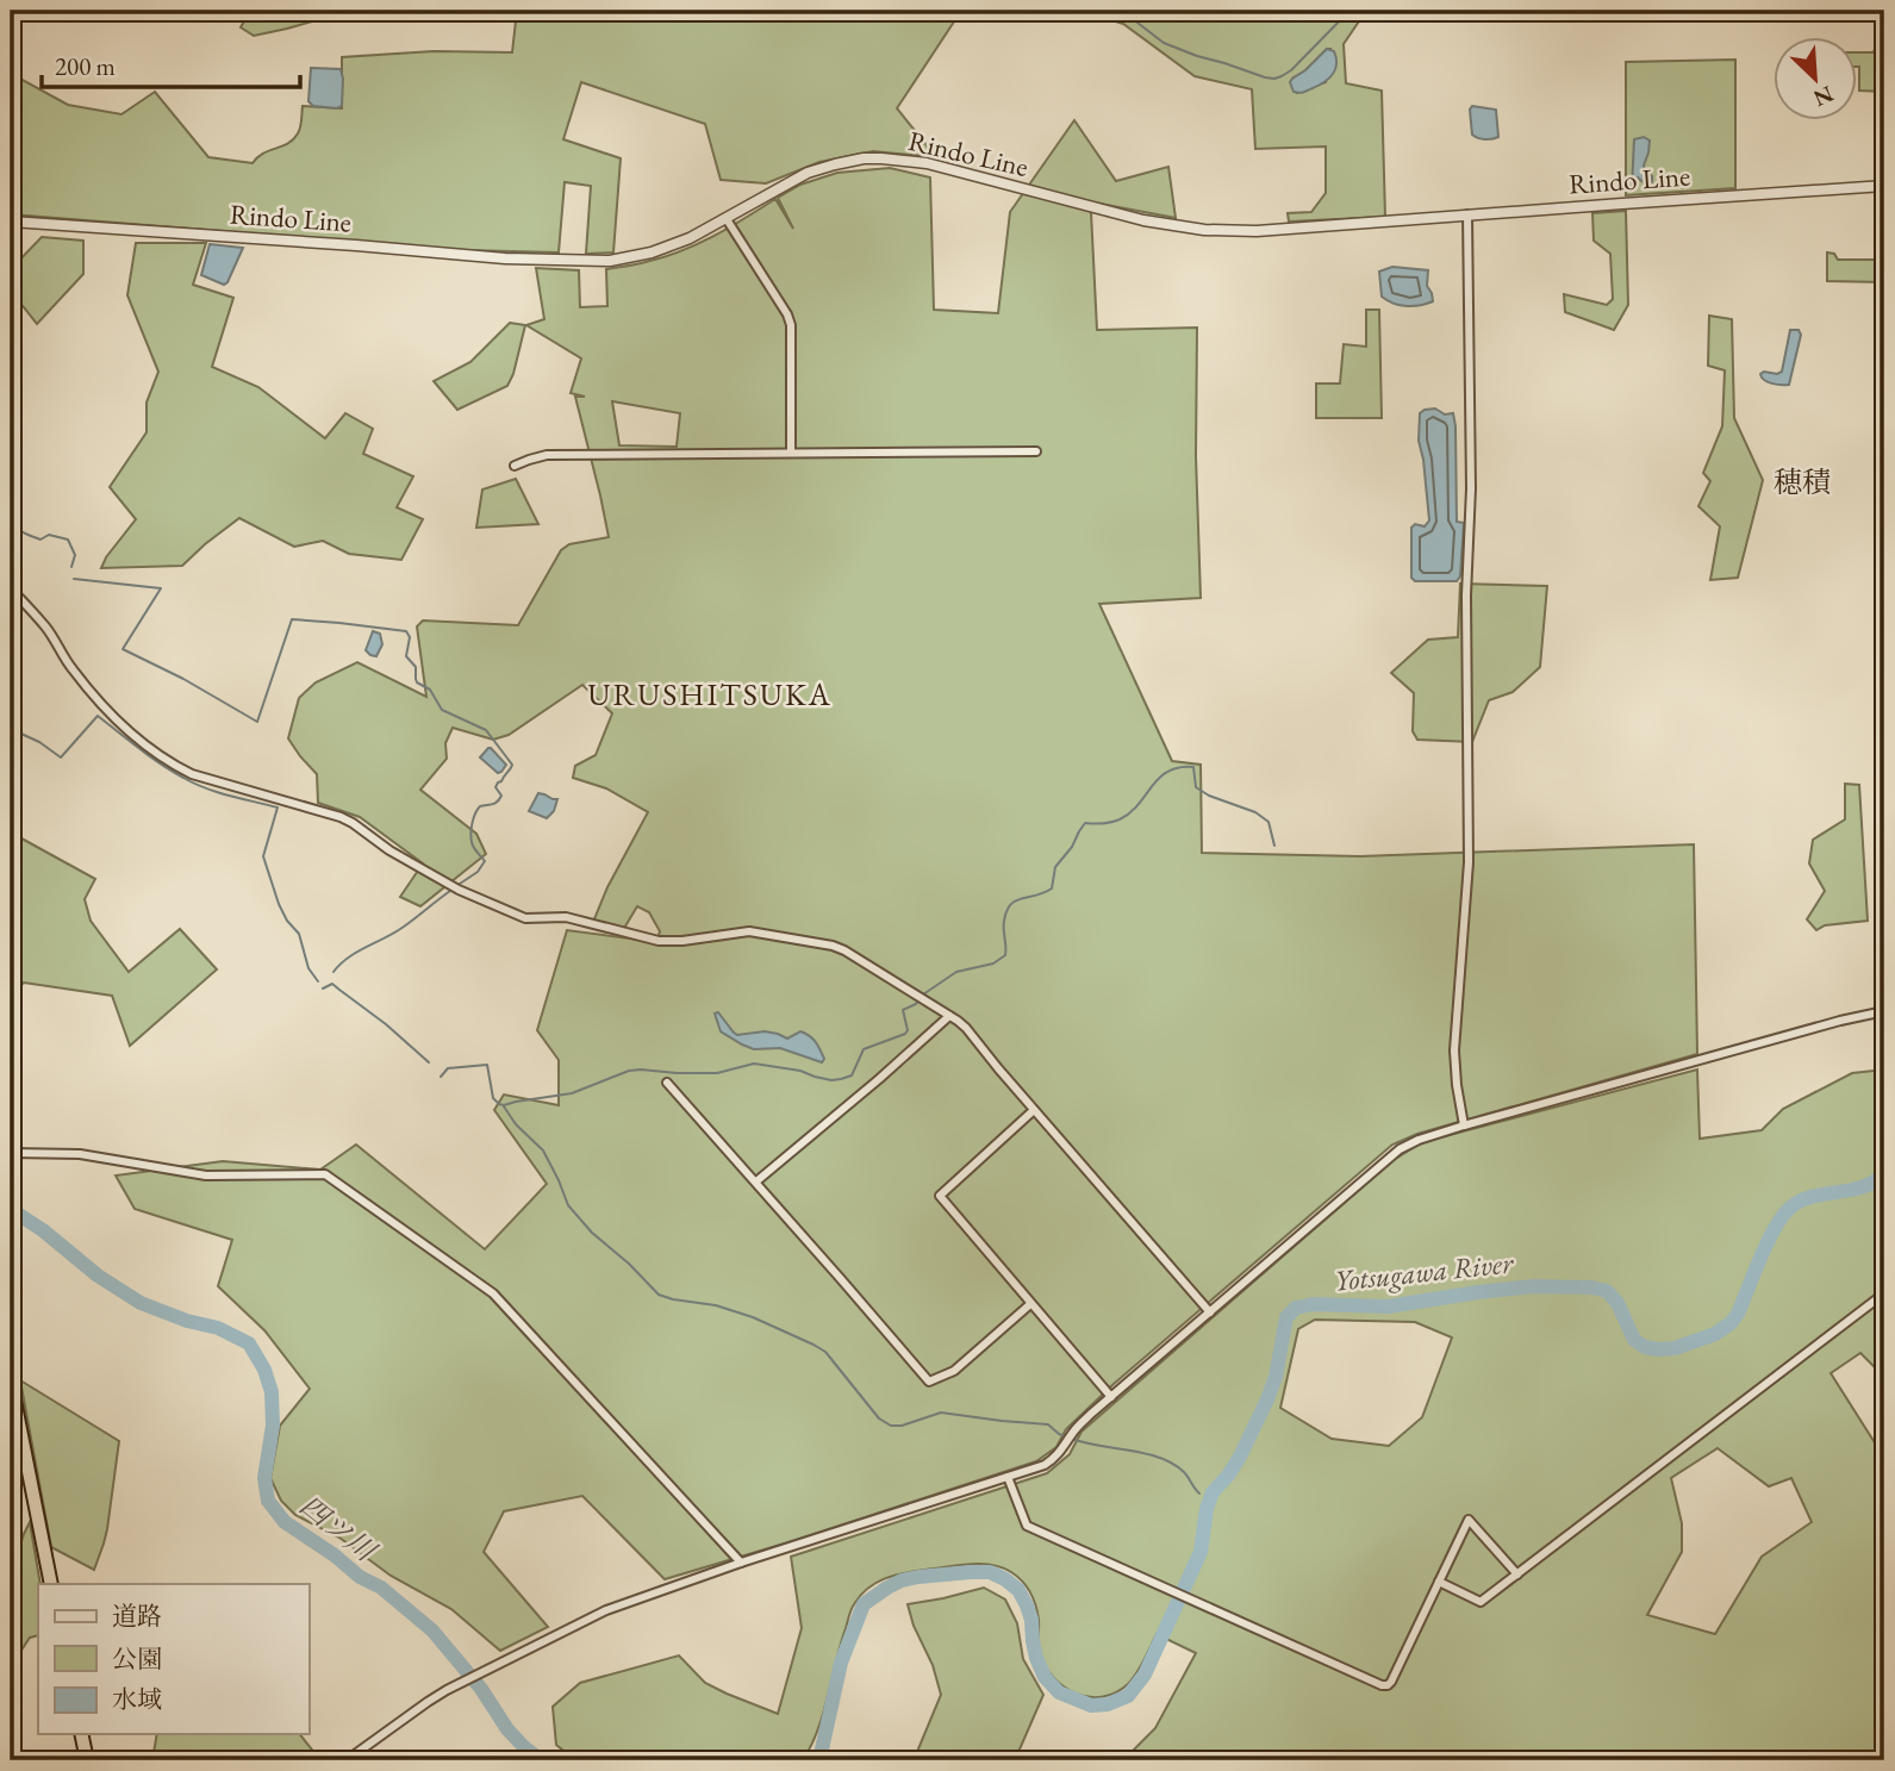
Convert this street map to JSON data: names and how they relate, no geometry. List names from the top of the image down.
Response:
{
  "streets": {
    "street": ["Rindo Line"]
  },
  "districts": ["穂積", "URUSHITSUKA"],
  "water": ["Yotsugawa River", "四ツ川"],
  "legend": ["道路", "公園", "水域"],
  "scale_bar": "200 m",
  "north": "bottom right"
}
